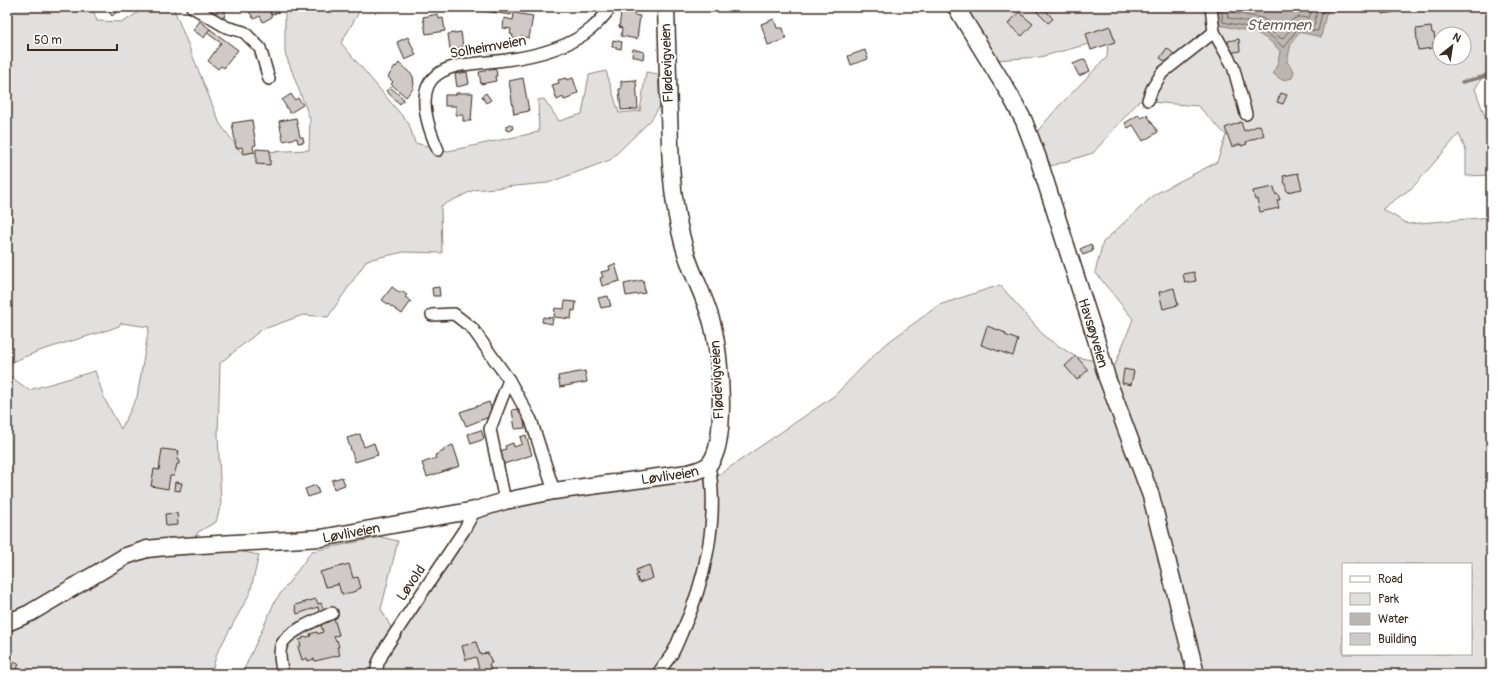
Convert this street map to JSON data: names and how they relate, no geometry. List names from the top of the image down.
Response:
{
  "streets": {
    "main road": ["Flødevigveien", "Havsøyveien", "Løvliveien"],
    "street": ["Solheimveien", "Løvold"]
  },
  "crossings": [
    ["Flødevigveien", "Løvliveien"],
    ["Løvliveien", "Løvold"]
  ],
  "water": ["Stemmen"],
  "legend": [
    "Road",
    "Park",
    "Water",
    "Building"
  ],
  "scale_bar": "50 m",
  "north": "top right"
}
